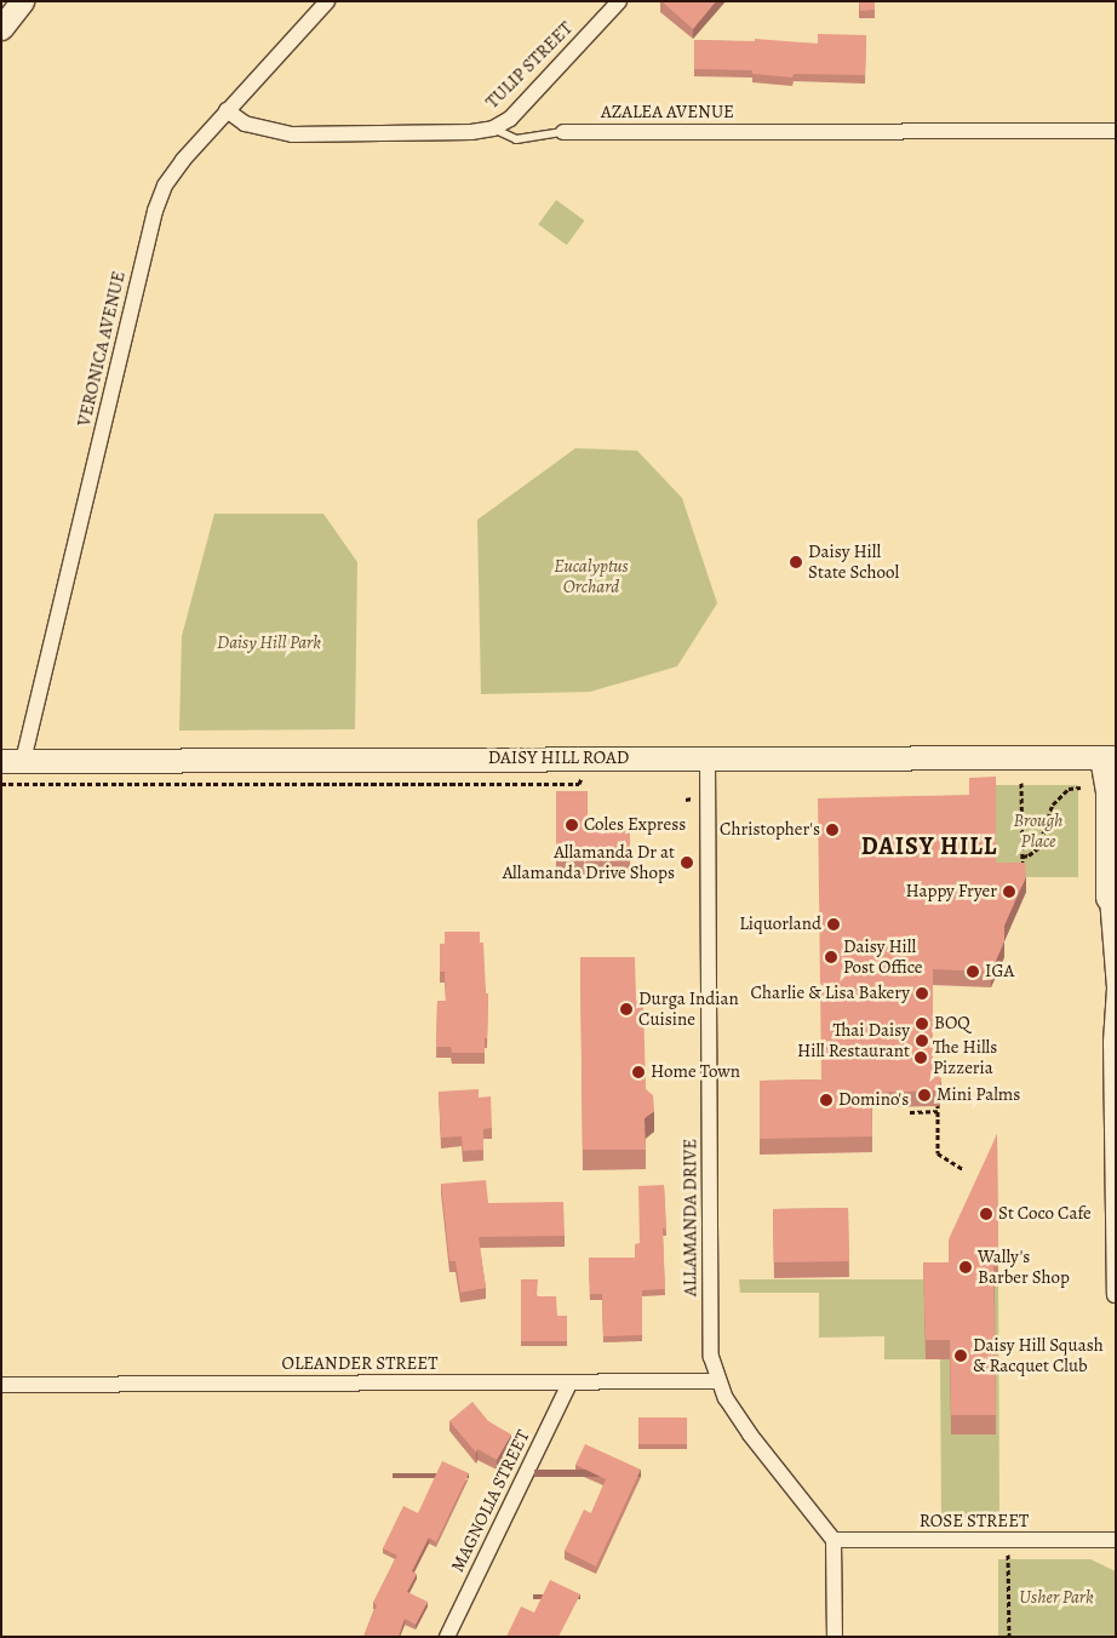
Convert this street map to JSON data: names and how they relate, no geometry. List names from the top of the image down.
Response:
{
  "streets": {
    "street": [
      "TULIP STREET",
      "AZALEA AVENUE",
      "VERONICA AVENUE",
      "DAISY HILL ROAD",
      "ALLAMANDA DRIVE",
      "OLEANDER STREET",
      "MAGNOLIA STREET",
      "ROSE STREET"
    ]
  },
  "crossings": [
    ["TULIP STREET", "AZALEA AVENUE"],
    ["AZALEA AVENUE", "VERONICA AVENUE"],
    ["VERONICA AVENUE", "DAISY HILL ROAD"],
    ["DAISY HILL ROAD", "ALLAMANDA DRIVE"],
    ["ALLAMANDA DRIVE", "OLEANDER STREET"],
    ["ALLAMANDA DRIVE", "ROSE STREET"],
    ["OLEANDER STREET", "MAGNOLIA STREET"]
  ],
  "districts": ["DAISY HILL"],
  "parks": [
    "Eucalyptus Orchard",
    "Daisy Hill Park",
    "Brough Place",
    "Usher Park"
  ],
  "places": [
    "Daisy Hill State School",
    "Coles Express",
    "Christopher's",
    "Allamanda Dr at Allamanda Drive Shops",
    "Happy Fryer",
    "Liquorland",
    "Daisy Hill Post Office",
    "IGA",
    "Charlie & Lisa Bakery",
    "Durga Indian Cuisine",
    "BOQ",
    "Thai Daisy Hill Restaurant",
    "The Hills Pizzeria",
    "Home Town",
    "Mini Palms",
    "Domino's",
    "St Coco Cafe",
    "Wally's Barber Shop",
    "Daisy Hill Squash & Racquet Club"
  ]
}
